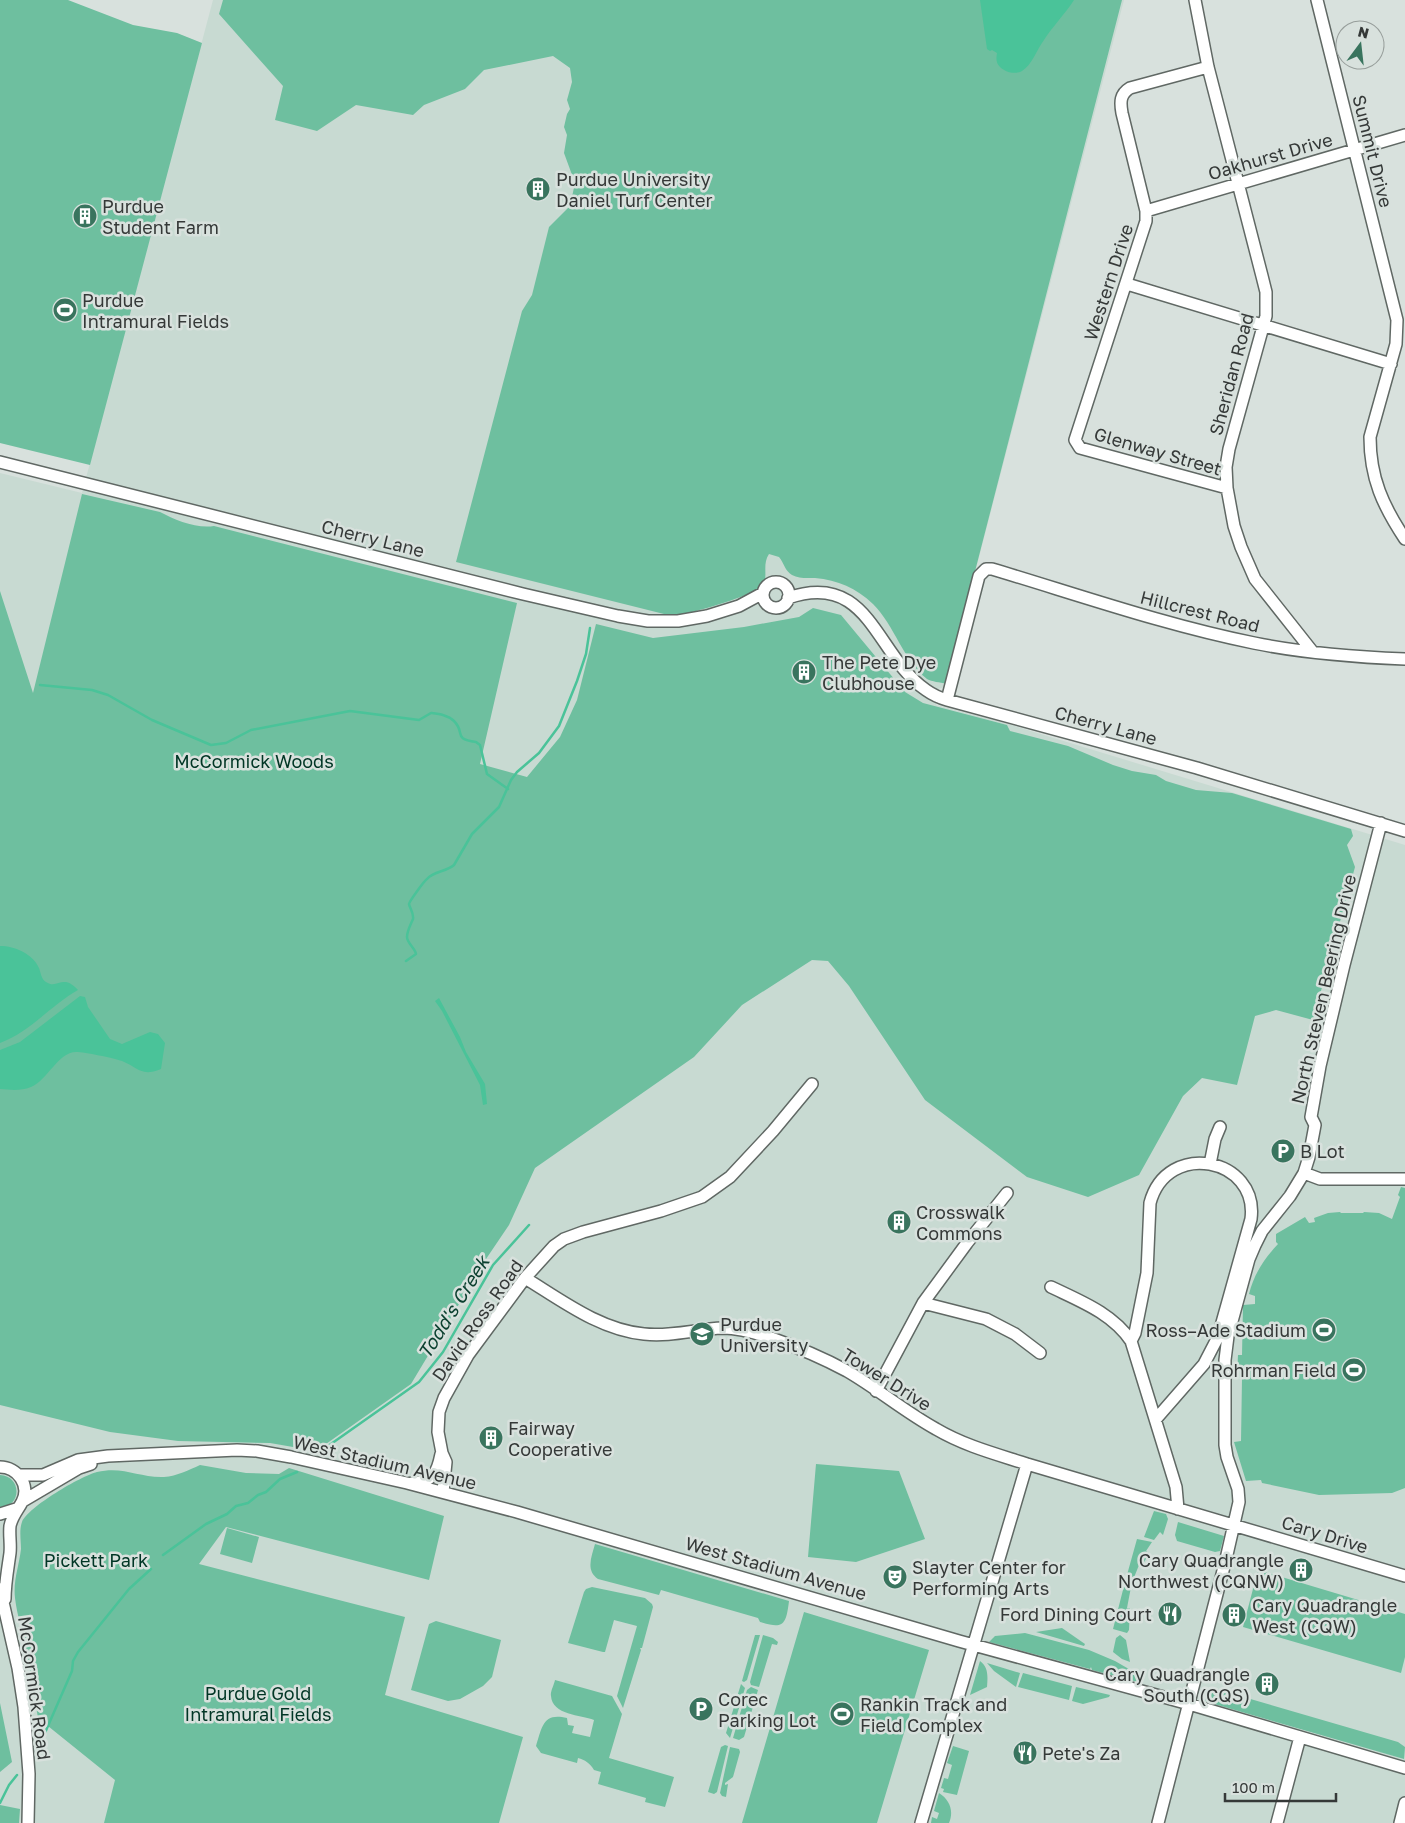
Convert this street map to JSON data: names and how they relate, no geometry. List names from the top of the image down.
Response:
{
  "streets": {
    "street": [
      "Summit Drive",
      "Oakhurst Drive",
      "Western Drive",
      "Sheridan Road",
      "Glenway Street",
      "Cherry Lane",
      "Hillcrest Road",
      "North Steven Beering Drive",
      "David Ross Road",
      "Tower Drive",
      "West Stadium Avenue",
      "Cary Drive",
      "McCormick Road"
    ]
  },
  "crossings": [
    ["Summit Drive", "Oakhurst Drive"],
    ["Oakhurst Drive", "Western Drive"],
    ["Oakhurst Drive", "Sheridan Road"],
    ["Western Drive", "Sheridan Road"],
    ["Western Drive", "Glenway Street"],
    ["Sheridan Road", "Glenway Street"],
    ["Sheridan Road", "Hillcrest Road"],
    ["Cherry Lane", "Hillcrest Road"],
    ["Cherry Lane", "North Steven Beering Drive"],
    ["North Steven Beering Drive", "Tower Drive"],
    ["North Steven Beering Drive", "West Stadium Avenue"],
    ["North Steven Beering Drive", "Cary Drive"],
    ["David Ross Road", "Tower Drive"],
    ["David Ross Road", "West Stadium Avenue"],
    ["Tower Drive", "Cary Drive"]
  ],
  "water": ["Todd's Creek"],
  "parks": ["McCormick Woods", "Pickett Park", "Purdue Gold Intramural Fields"],
  "places": {
    "building": [
      "Purdue University Daniel Turf Center",
      "Purdue Student Farm",
      "The Pete Dye Clubhouse",
      "Crosswalk Commons",
      "Fairway Cooperative",
      "Cary Quadrangle Northwest (CQNW)",
      "Cary Quadrangle West (CQW)",
      "Cary Quadrangle South (CQS)"
    ],
    "sports": [
      "Purdue Intramural Fields",
      "Ross–Ade Stadium",
      "Rohrman Field",
      "Rankin Track and Field Complex"
    ],
    "parking": ["B Lot", "Corec Parking Lot"],
    "school or university": ["Purdue University"],
    "theatre": ["Slayter Center for Performing Arts"],
    "restaurant": ["Ford Dining Court", "Pete's Za"]
  },
  "scale_bar": "100 m",
  "north": "top"
}
